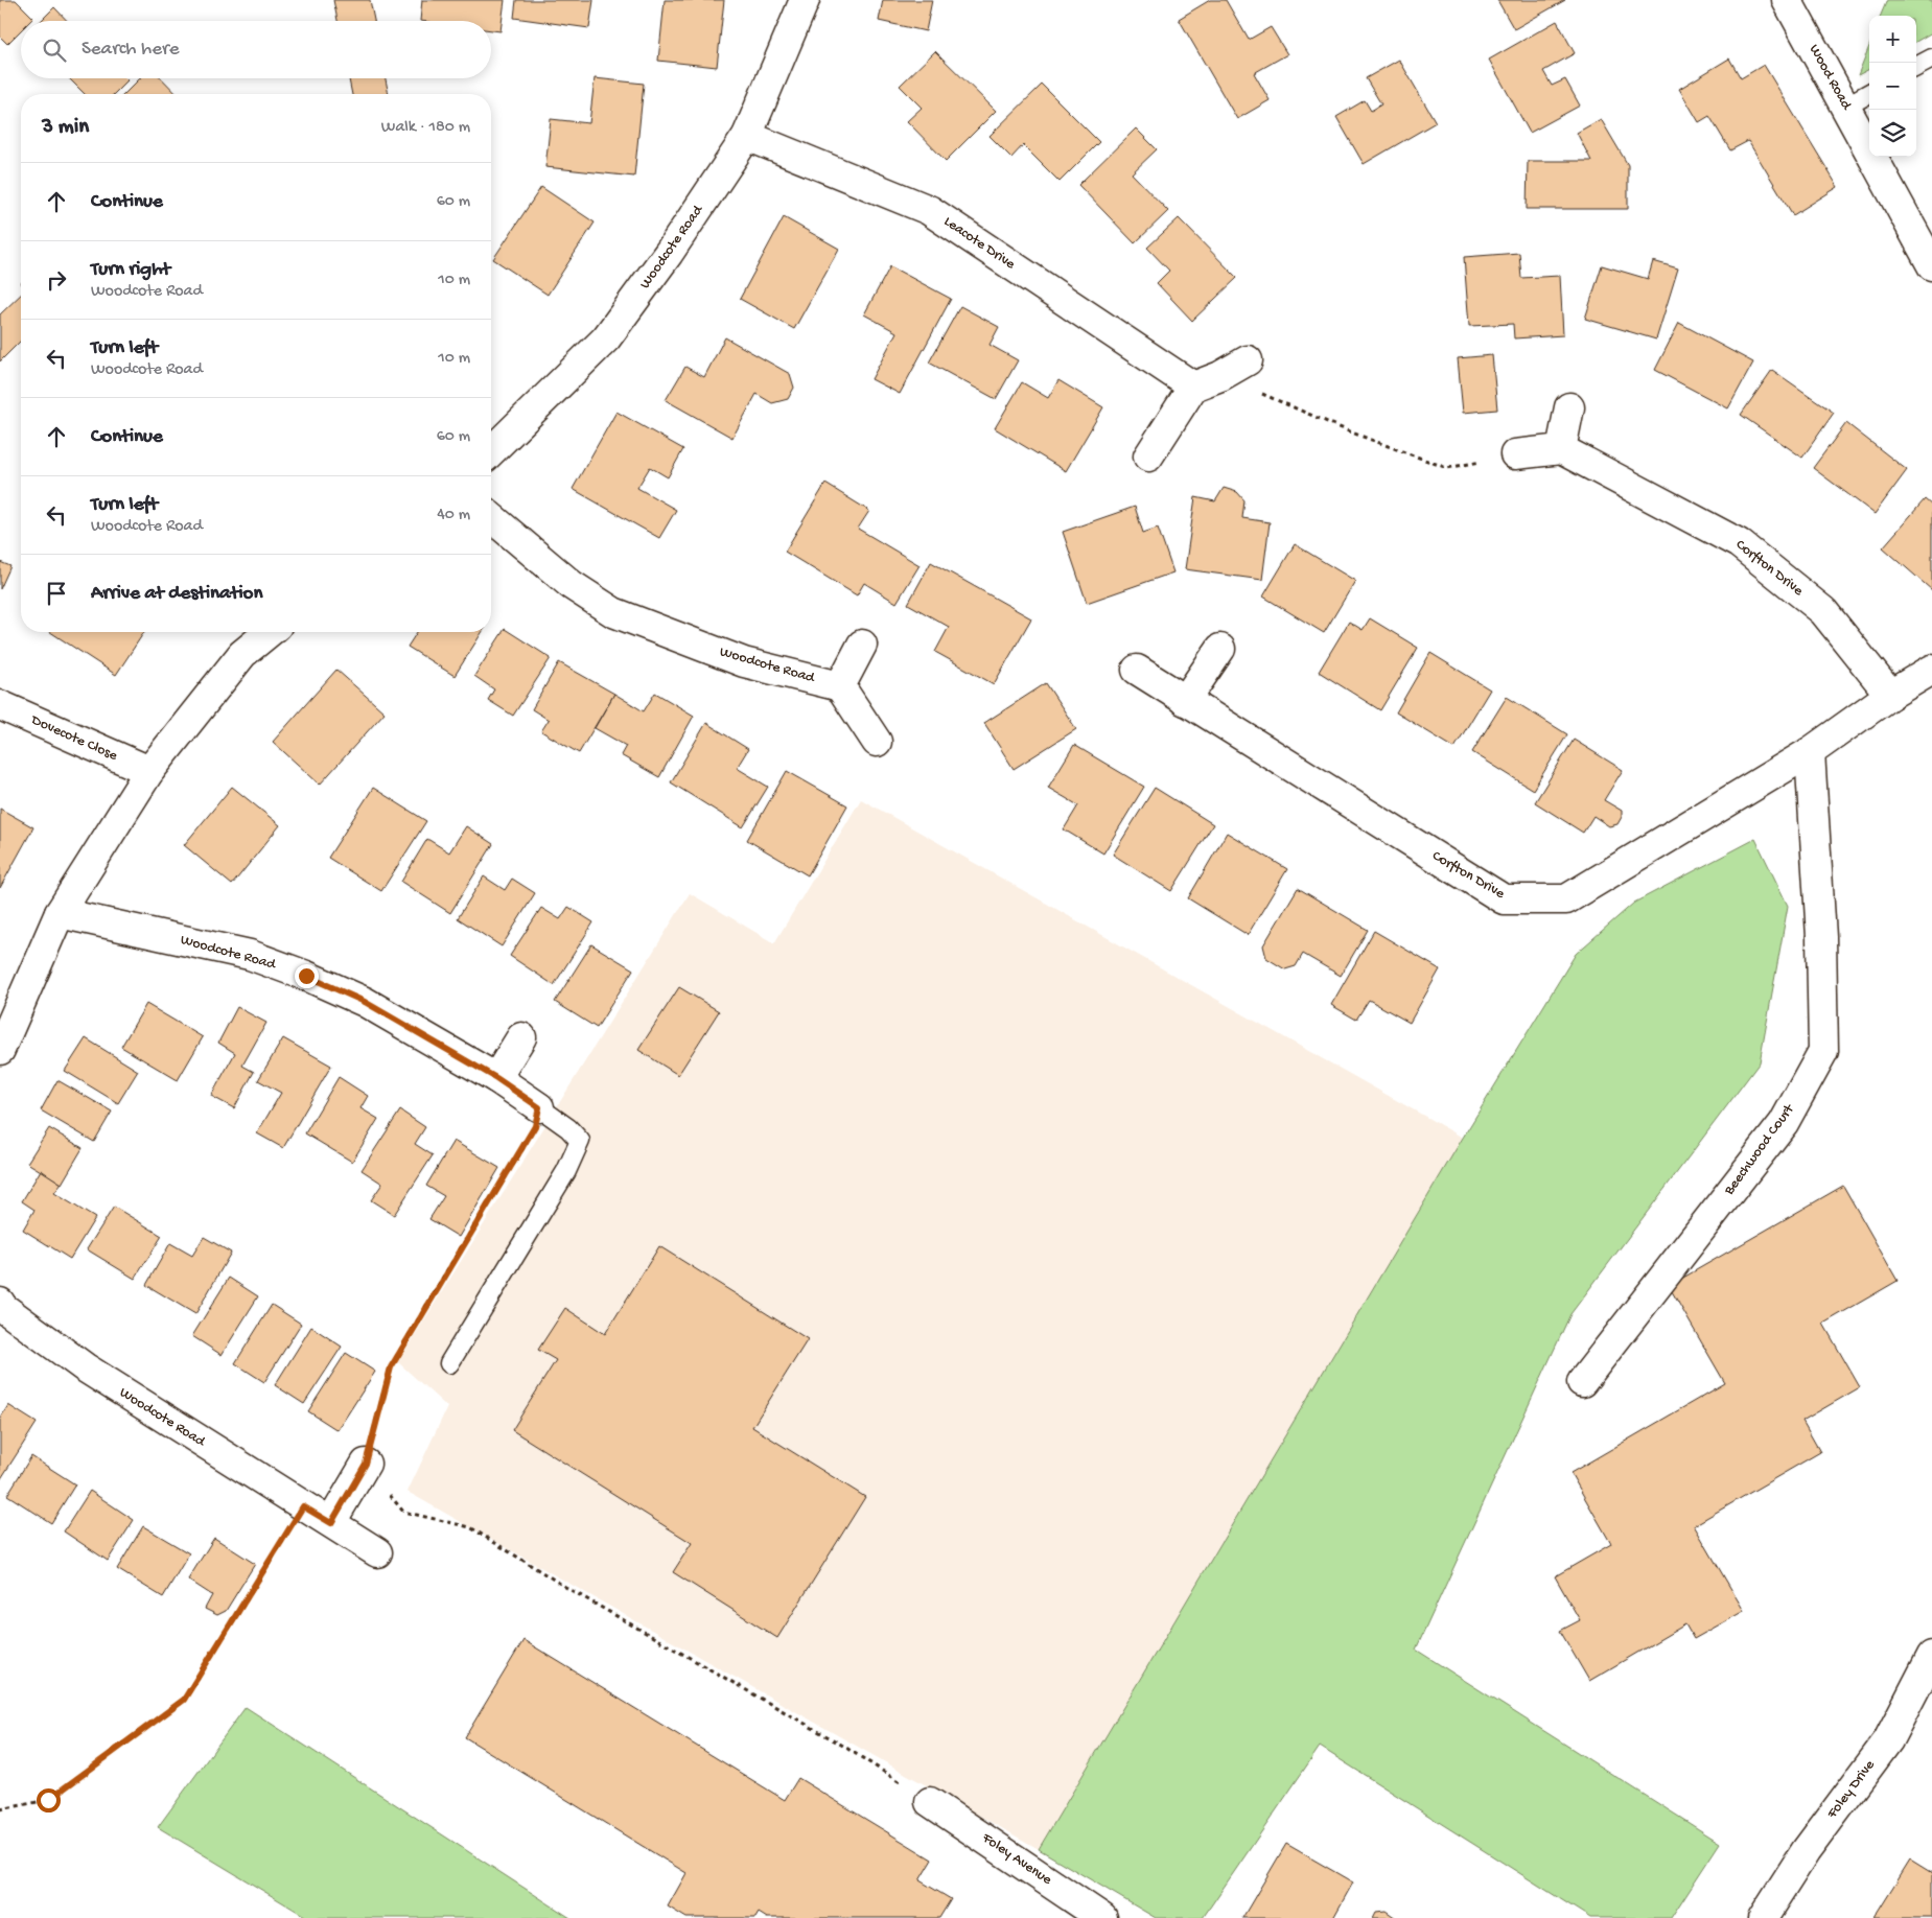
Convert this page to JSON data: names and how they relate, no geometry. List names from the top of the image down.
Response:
{
  "streets": {
    "street": [
      "Wood Road",
      "Leacote Drive",
      "Woodcote Road",
      "Corfton Drive",
      "Dovecote Close",
      "Beechwood Court",
      "Foley Drive",
      "Foley Avenue"
    ]
  },
  "crossings": [
    ["Leacote Drive", "Woodcote Road"],
    ["Corfton Drive", "Beechwood Court"]
  ],
  "page": {
    "map_buttons": ["+", "−"],
    "search": "Search here",
    "heading": ["3 min", "Walk · 180 m"],
    "list": [
      ["Continue", "60 m"],
      ["Turn right", "Woodcote Road", "10 m"],
      ["Turn left", "Woodcote Road", "10 m"],
      ["Continue", "60 m"],
      ["Turn left", "Woodcote Road", "40 m"],
      "Arrive at destination"
    ]
  }
}
